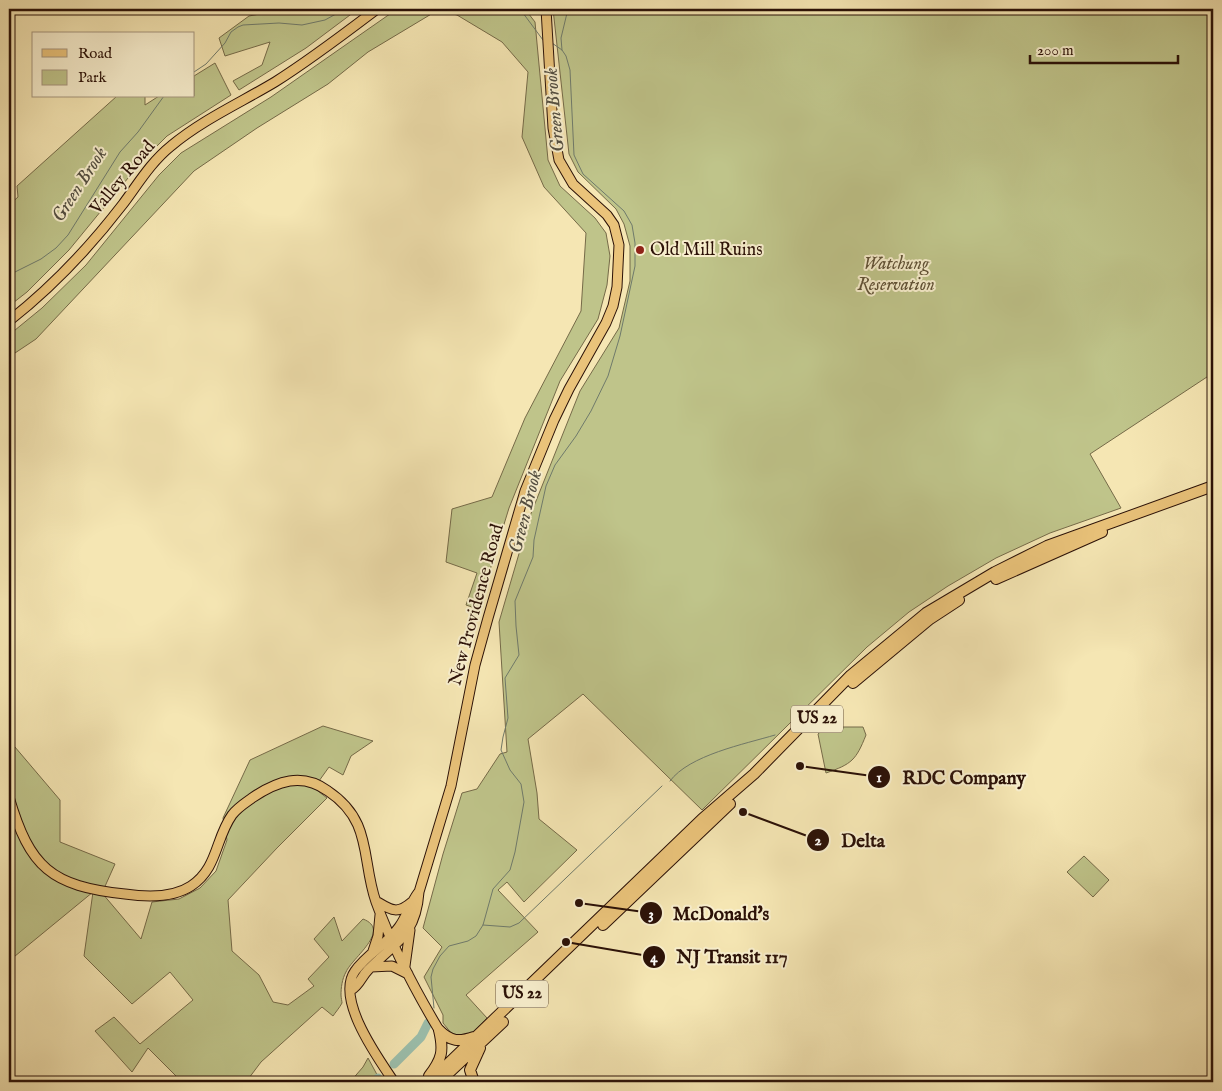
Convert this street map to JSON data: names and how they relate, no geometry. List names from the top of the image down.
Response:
{
  "streets": {
    "highway": ["US 22"],
    "main road": ["Valley Road", "New Providence Road"]
  },
  "water": ["Green Brook"],
  "parks": ["Watchung Reservation"],
  "places": [
    "Old Mill Ruins",
    "RDC Company",
    "Delta",
    "McDonald's",
    "NJ Transit 117"
  ],
  "legend": ["Road", "Park"],
  "scale_bar": "200 m"
}
